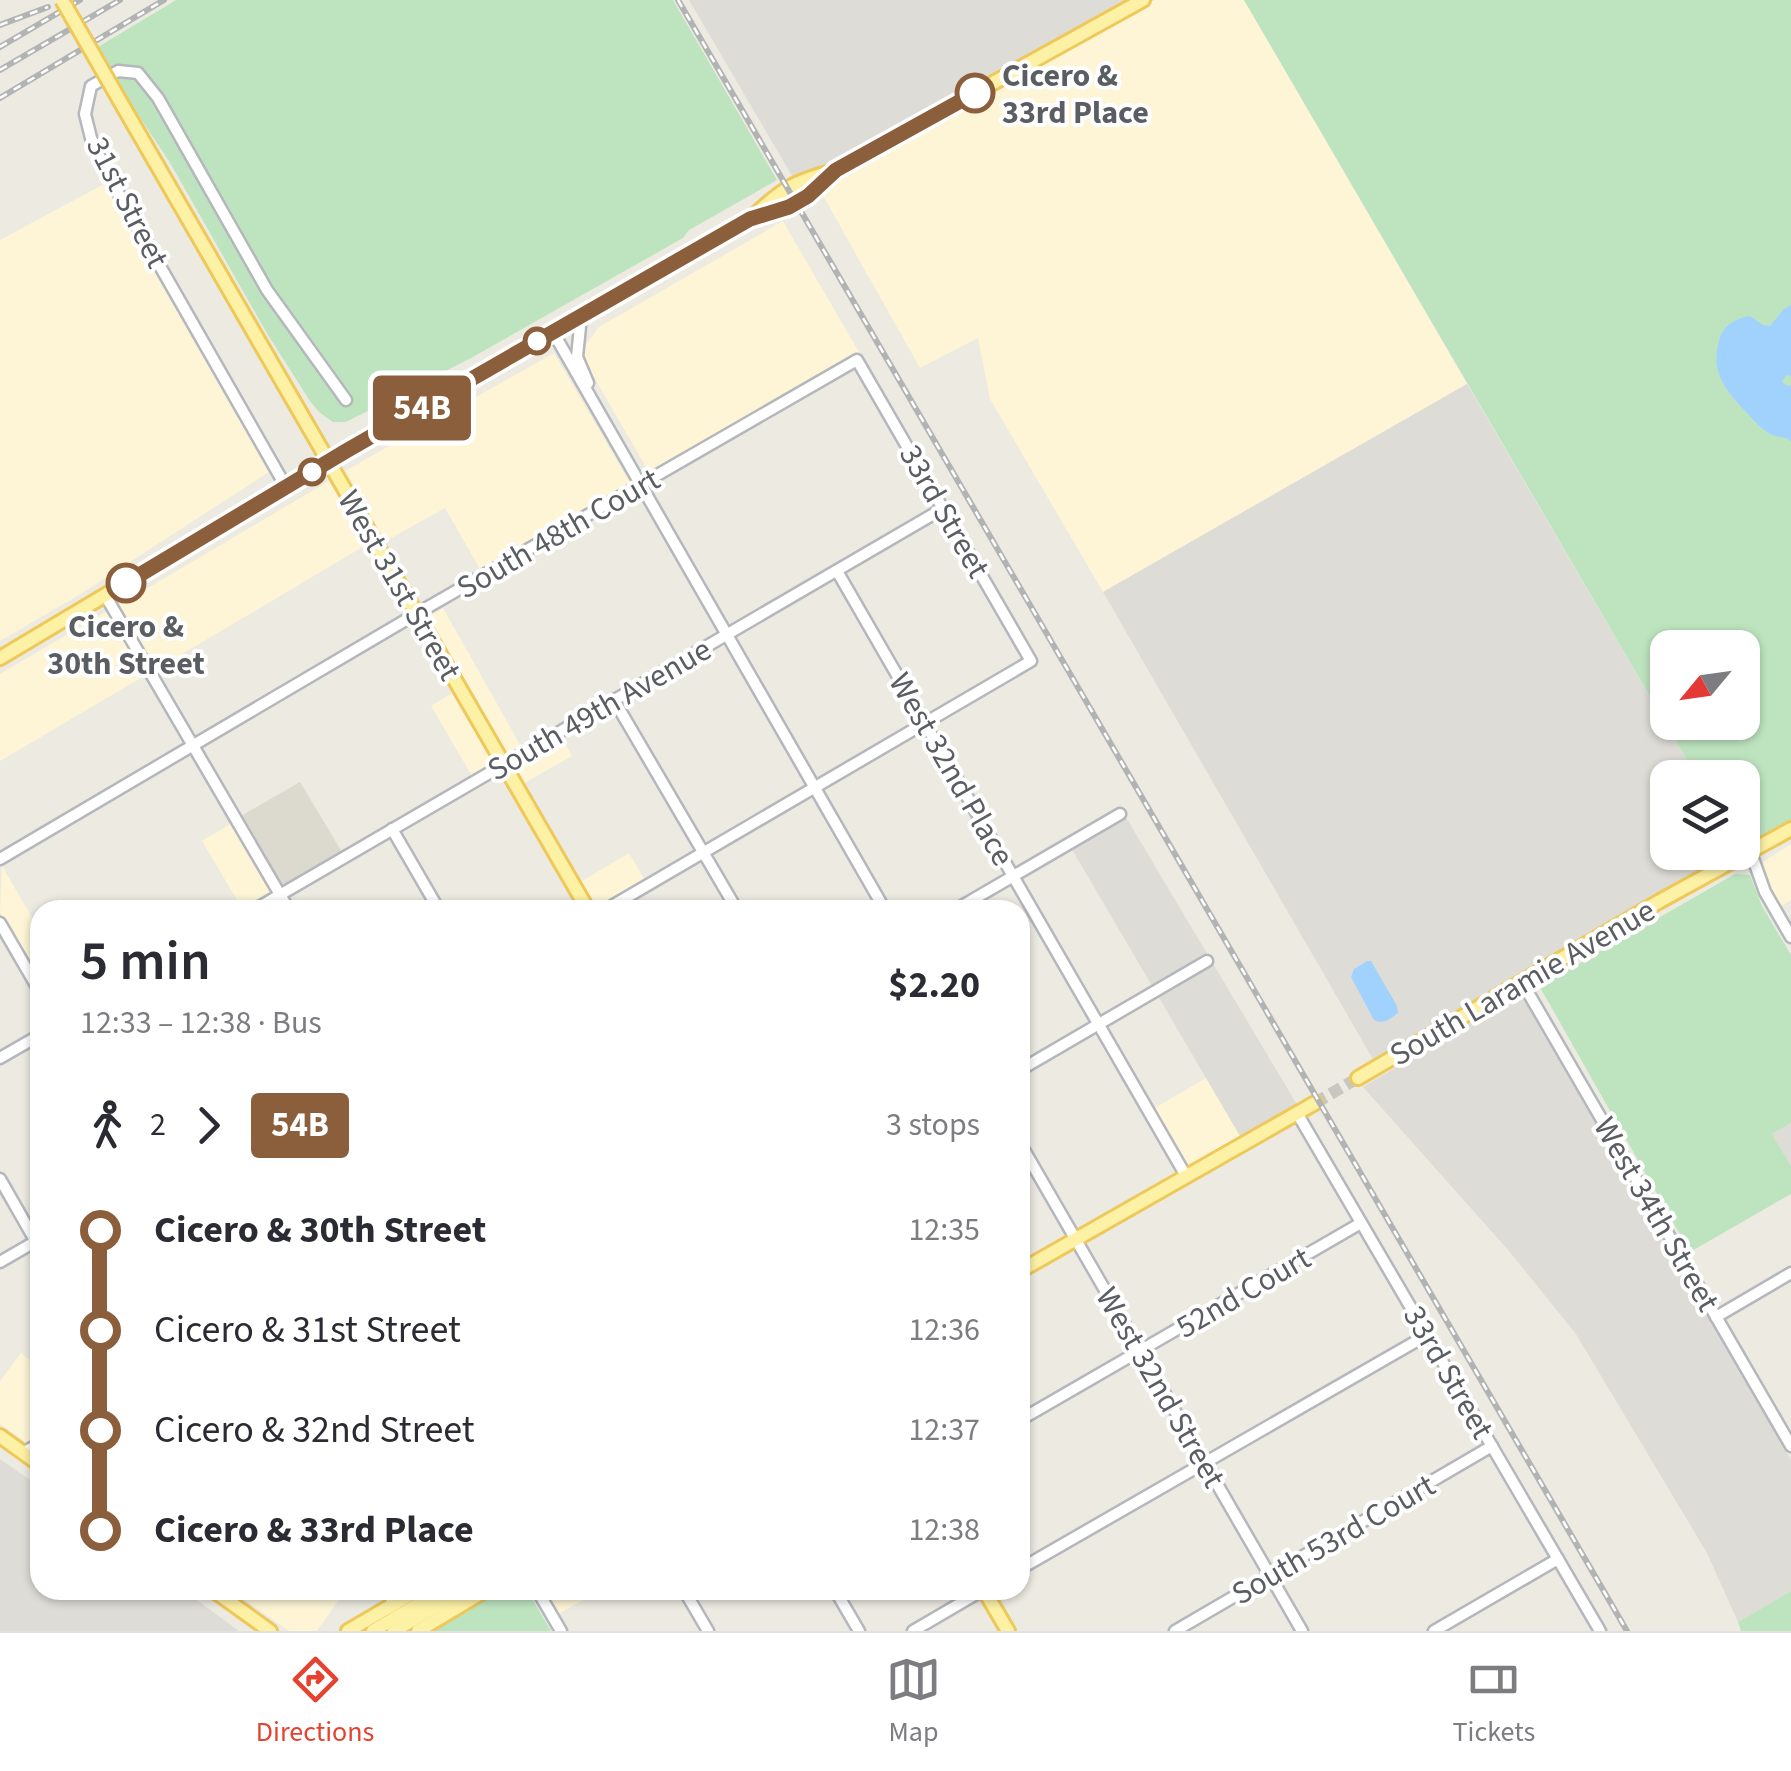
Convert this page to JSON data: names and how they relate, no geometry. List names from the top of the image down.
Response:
{
  "streets": {
    "main road": ["West 31st Street", "South Laramie Avenue"],
    "street": [
      "31st Street",
      "33rd Street",
      "South 48th Court",
      "South 49th Avenue",
      "West 32nd Place",
      "West 34th Street",
      "52nd Court",
      "West 32nd Street",
      "South 53rd Court"
    ]
  },
  "crossings": [
    ["33rd Street", "South 48th Court"],
    ["33rd Street", "South 49th Avenue"],
    ["33rd Street", "West 32nd Place"],
    ["33rd Street", "52nd Court"],
    ["33rd Street", "South 53rd Court"],
    ["South 48th Court", "West 31st Street"],
    ["West 31st Street", "South 49th Avenue"],
    ["South 49th Avenue", "West 32nd Place"],
    ["South Laramie Avenue", "West 34th Street"],
    ["52nd Court", "West 32nd Street"],
    ["West 32nd Street", "South 53rd Court"]
  ],
  "places": ["Cicero & 33rd Place", "Cicero & 30th Street"],
  "lines": ["bus line 54B"],
  "north": "bottom left",
  "page": {
    "on_map": "54B",
    "heading": ["5 min", "12:33 – 12:38 · Bus", "$2.20"],
    "legs": ["2", "54B", "3 stops"],
    "list": [
      {
        "name": "Cicero & 30th Street",
        "value": "12:35"
      },
      {
        "name": "Cicero & 31st Street",
        "value": "12:36"
      },
      {
        "name": "Cicero & 32nd Street",
        "value": "12:37"
      },
      {
        "name": "Cicero & 33rd Place",
        "value": "12:38"
      }
    ],
    "tabs": ["Directions", "Map", "Tickets"]
  }
}
